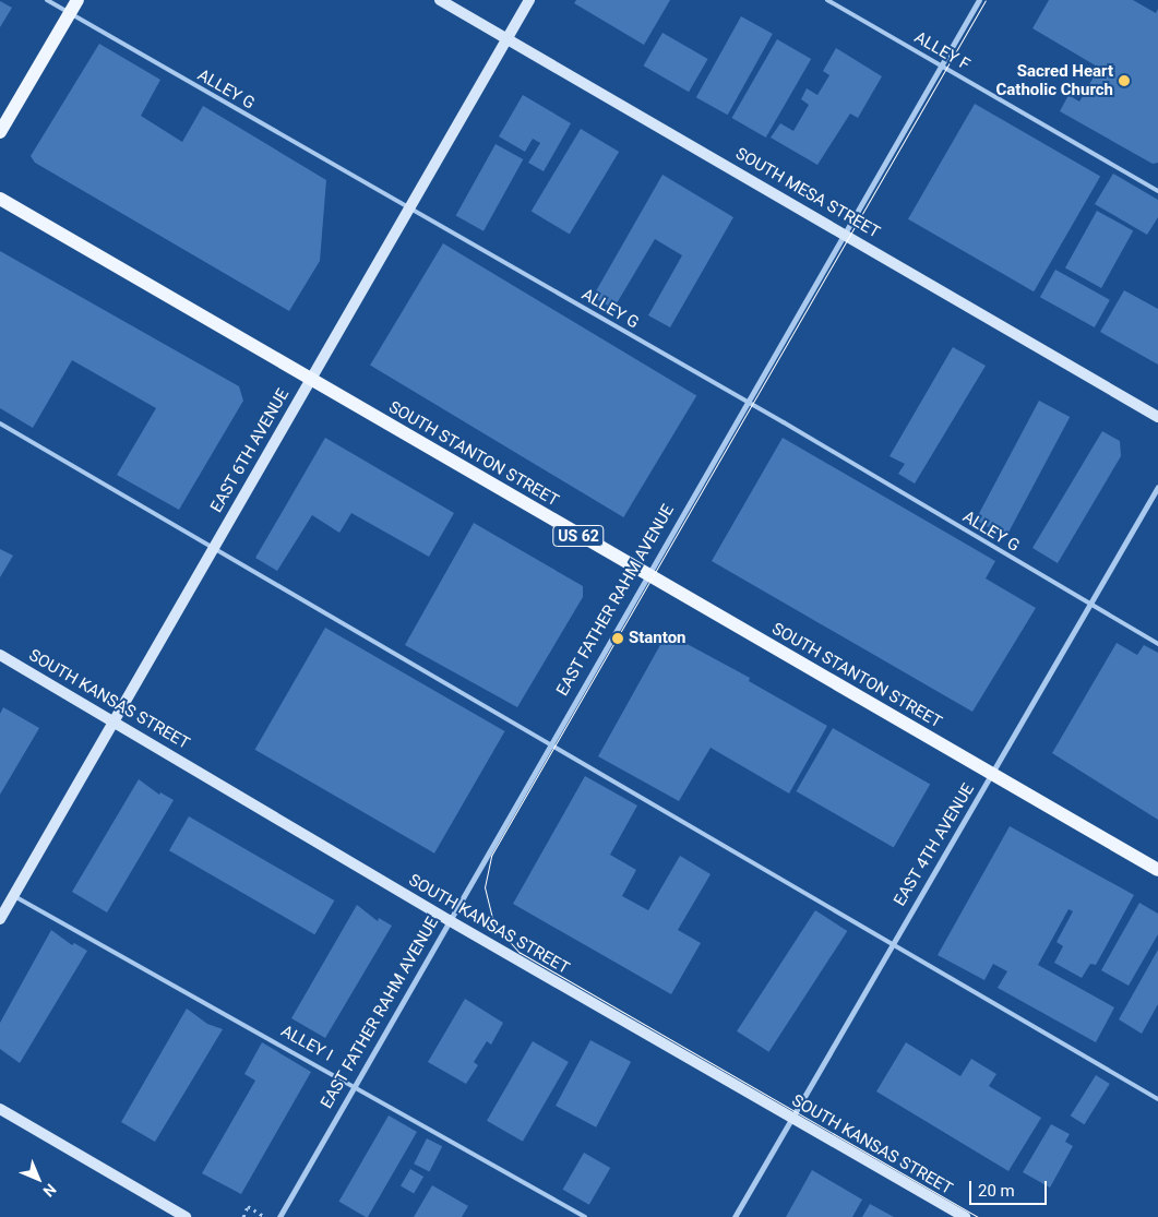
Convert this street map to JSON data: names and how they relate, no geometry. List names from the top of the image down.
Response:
{
  "streets": {
    "main road": [
      "SOUTH MESA STREET",
      "EAST 6TH AVENUE",
      "SOUTH STANTON STREET",
      "US 62",
      "SOUTH KANSAS STREET"
    ],
    "street": ["EAST FATHER RAHM AVENUE", "EAST 4TH AVENUE"],
    "lane": ["ALLEY F", "ALLEY G", "ALLEY I"]
  },
  "crossings": [
    ["ALLEY F", "EAST FATHER RAHM AVENUE"],
    ["ALLEY G", "EAST 6TH AVENUE"],
    ["ALLEY G", "EAST FATHER RAHM AVENUE"],
    ["ALLEY G", "EAST 4TH AVENUE"],
    ["SOUTH MESA STREET", "EAST 6TH AVENUE"],
    ["SOUTH MESA STREET", "EAST FATHER RAHM AVENUE"],
    ["EAST 6TH AVENUE", "SOUTH STANTON STREET"],
    ["EAST 6TH AVENUE", "SOUTH KANSAS STREET"],
    ["EAST 6TH AVENUE", "ALLEY I"],
    ["SOUTH STANTON STREET", "EAST FATHER RAHM AVENUE"],
    ["SOUTH STANTON STREET", "EAST 4TH AVENUE"],
    ["EAST FATHER RAHM AVENUE", "SOUTH KANSAS STREET"],
    ["EAST FATHER RAHM AVENUE", "ALLEY I"],
    ["SOUTH KANSAS STREET", "EAST 4TH AVENUE"]
  ],
  "places": ["Sacred Heart Catholic Church", "Stanton"],
  "scale_bar": "20 m",
  "north": "bottom right"
}
